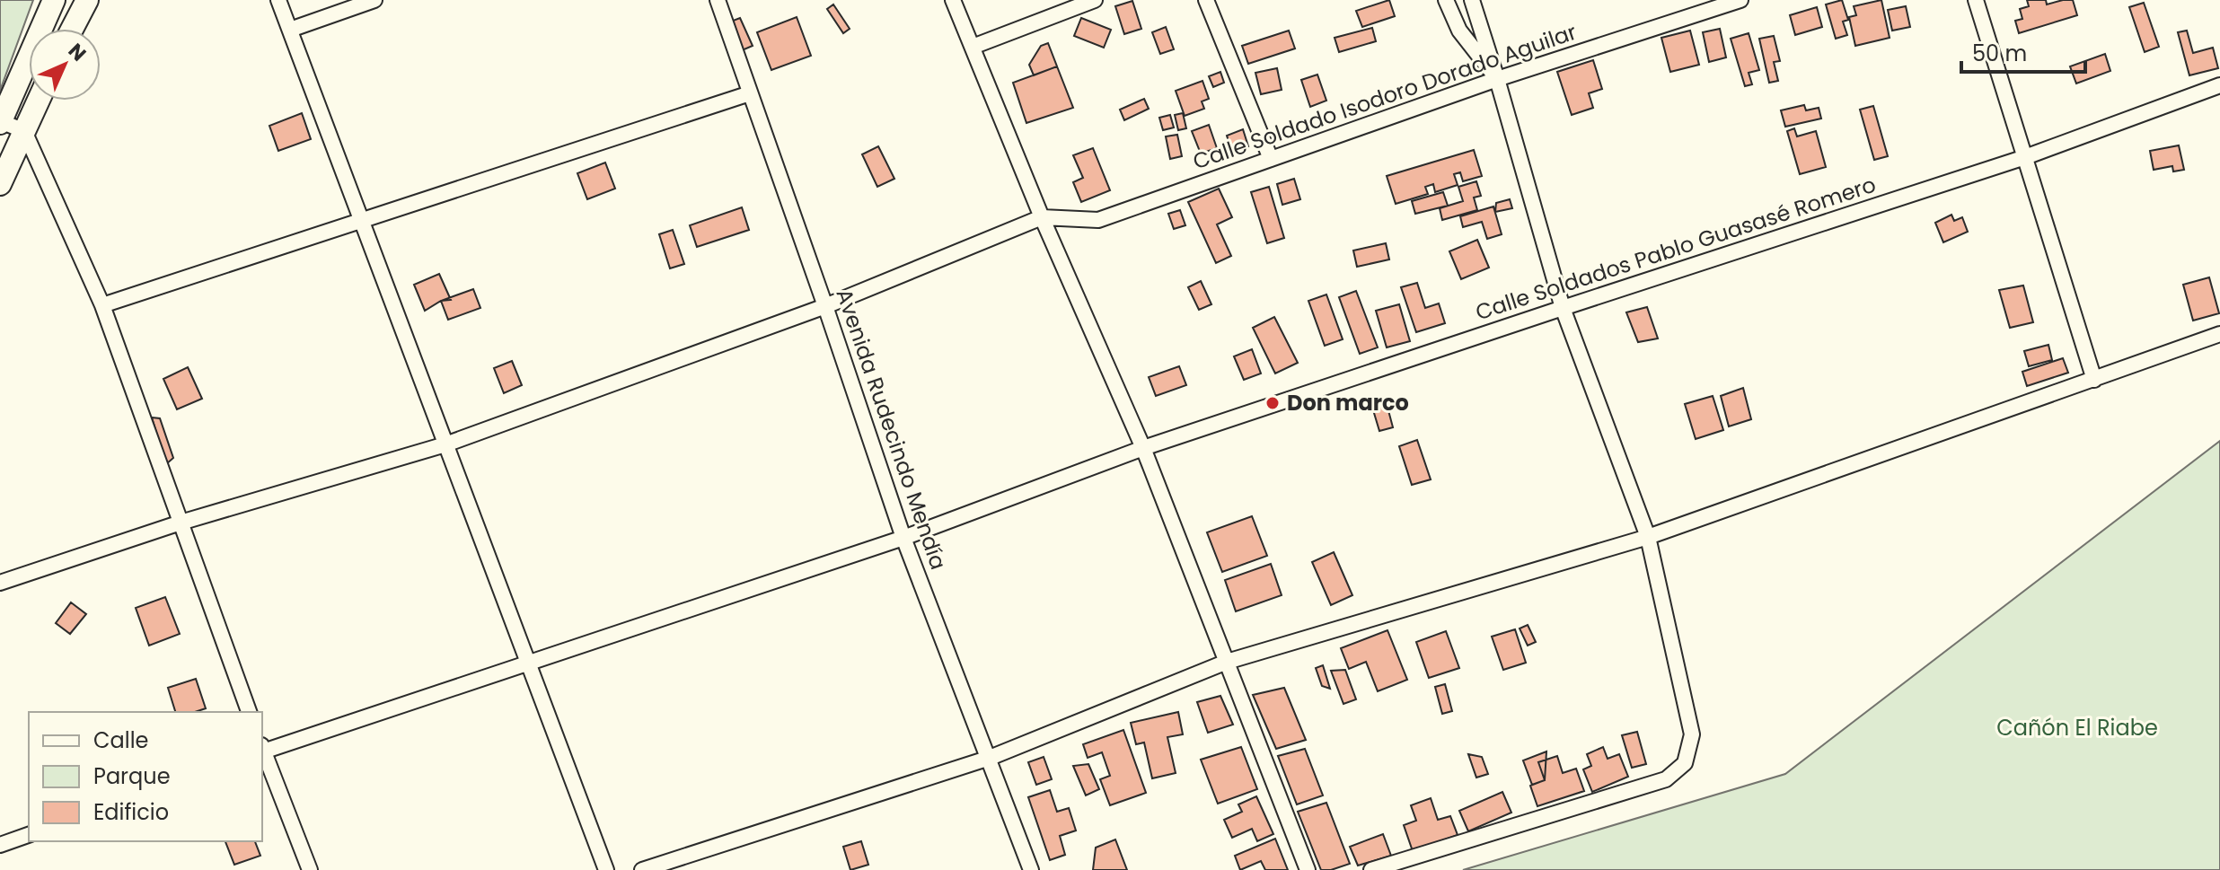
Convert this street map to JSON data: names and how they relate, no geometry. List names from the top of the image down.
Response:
{
  "streets": {
    "street": ["Calle Soldado Isodoro Dorado Aguilar", "Calle Soldados Pablo Guasasé Romero", "Avenida Rudecindo Mendía"]
  },
  "crossings": [
    ["Calle Soldados Pablo Guasasé Romero", "Avenida Rudecindo Mendía"]
  ],
  "parks": ["Cañón El Riabe"],
  "places": ["Don marco"],
  "legend": ["Calle", "Parque", "Edificio"],
  "scale_bar": "50 m",
  "north": "top right"
}
